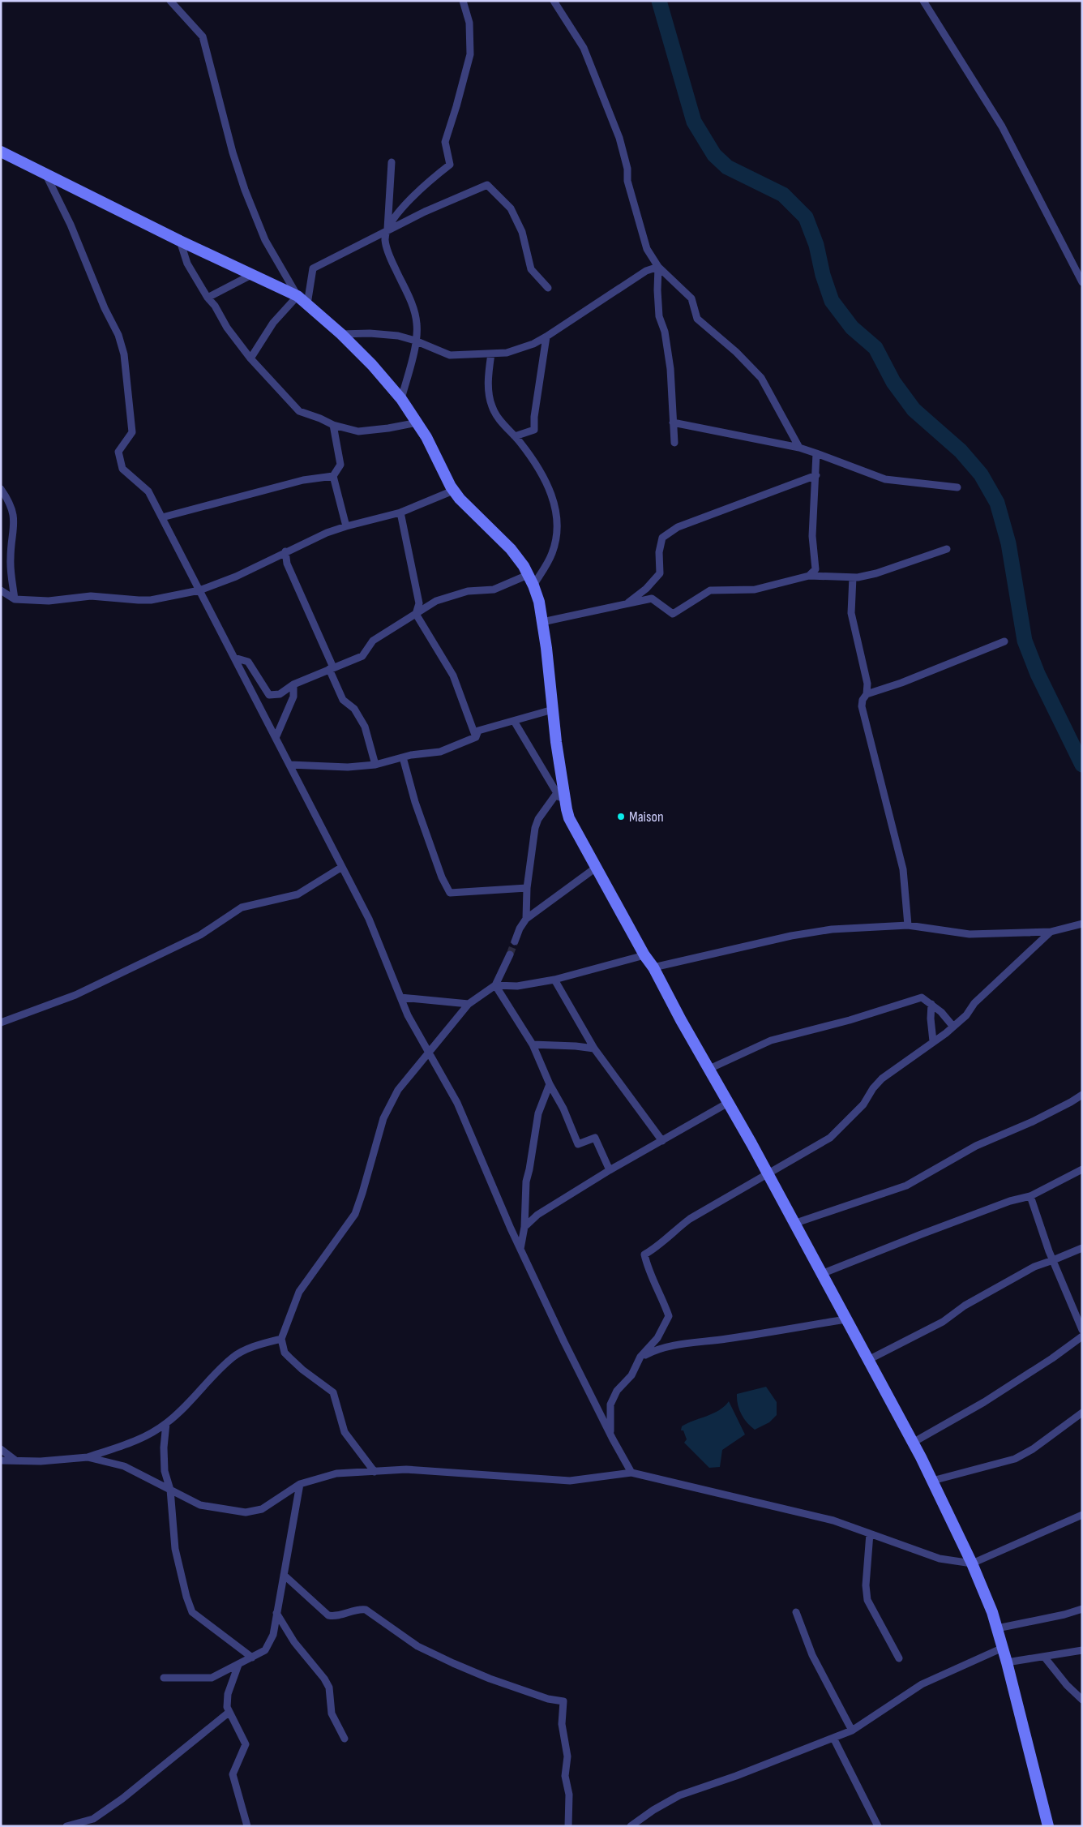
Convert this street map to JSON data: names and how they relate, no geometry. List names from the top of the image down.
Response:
{
  "places": ["Maison"]
}
